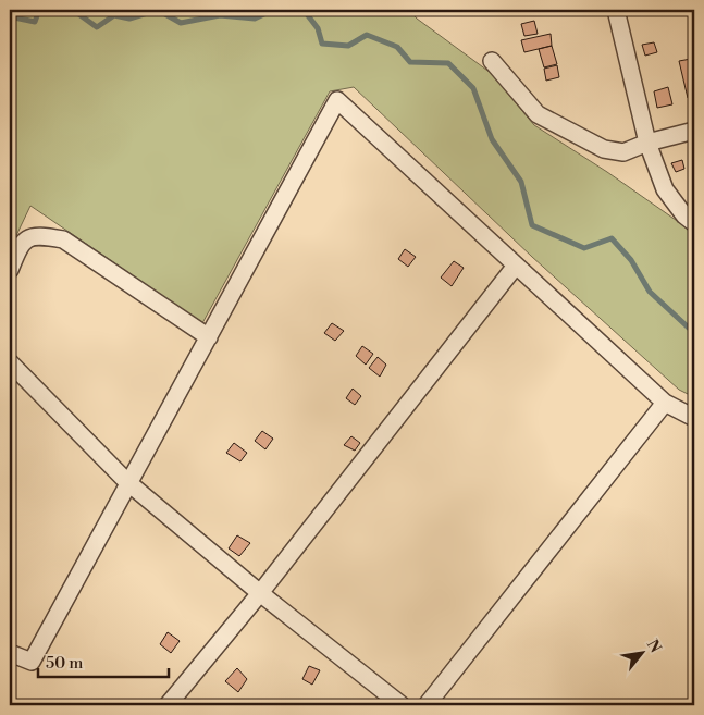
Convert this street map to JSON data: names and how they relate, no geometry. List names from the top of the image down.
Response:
{
  "scale_bar": "50 m",
  "north": "top right"
}
